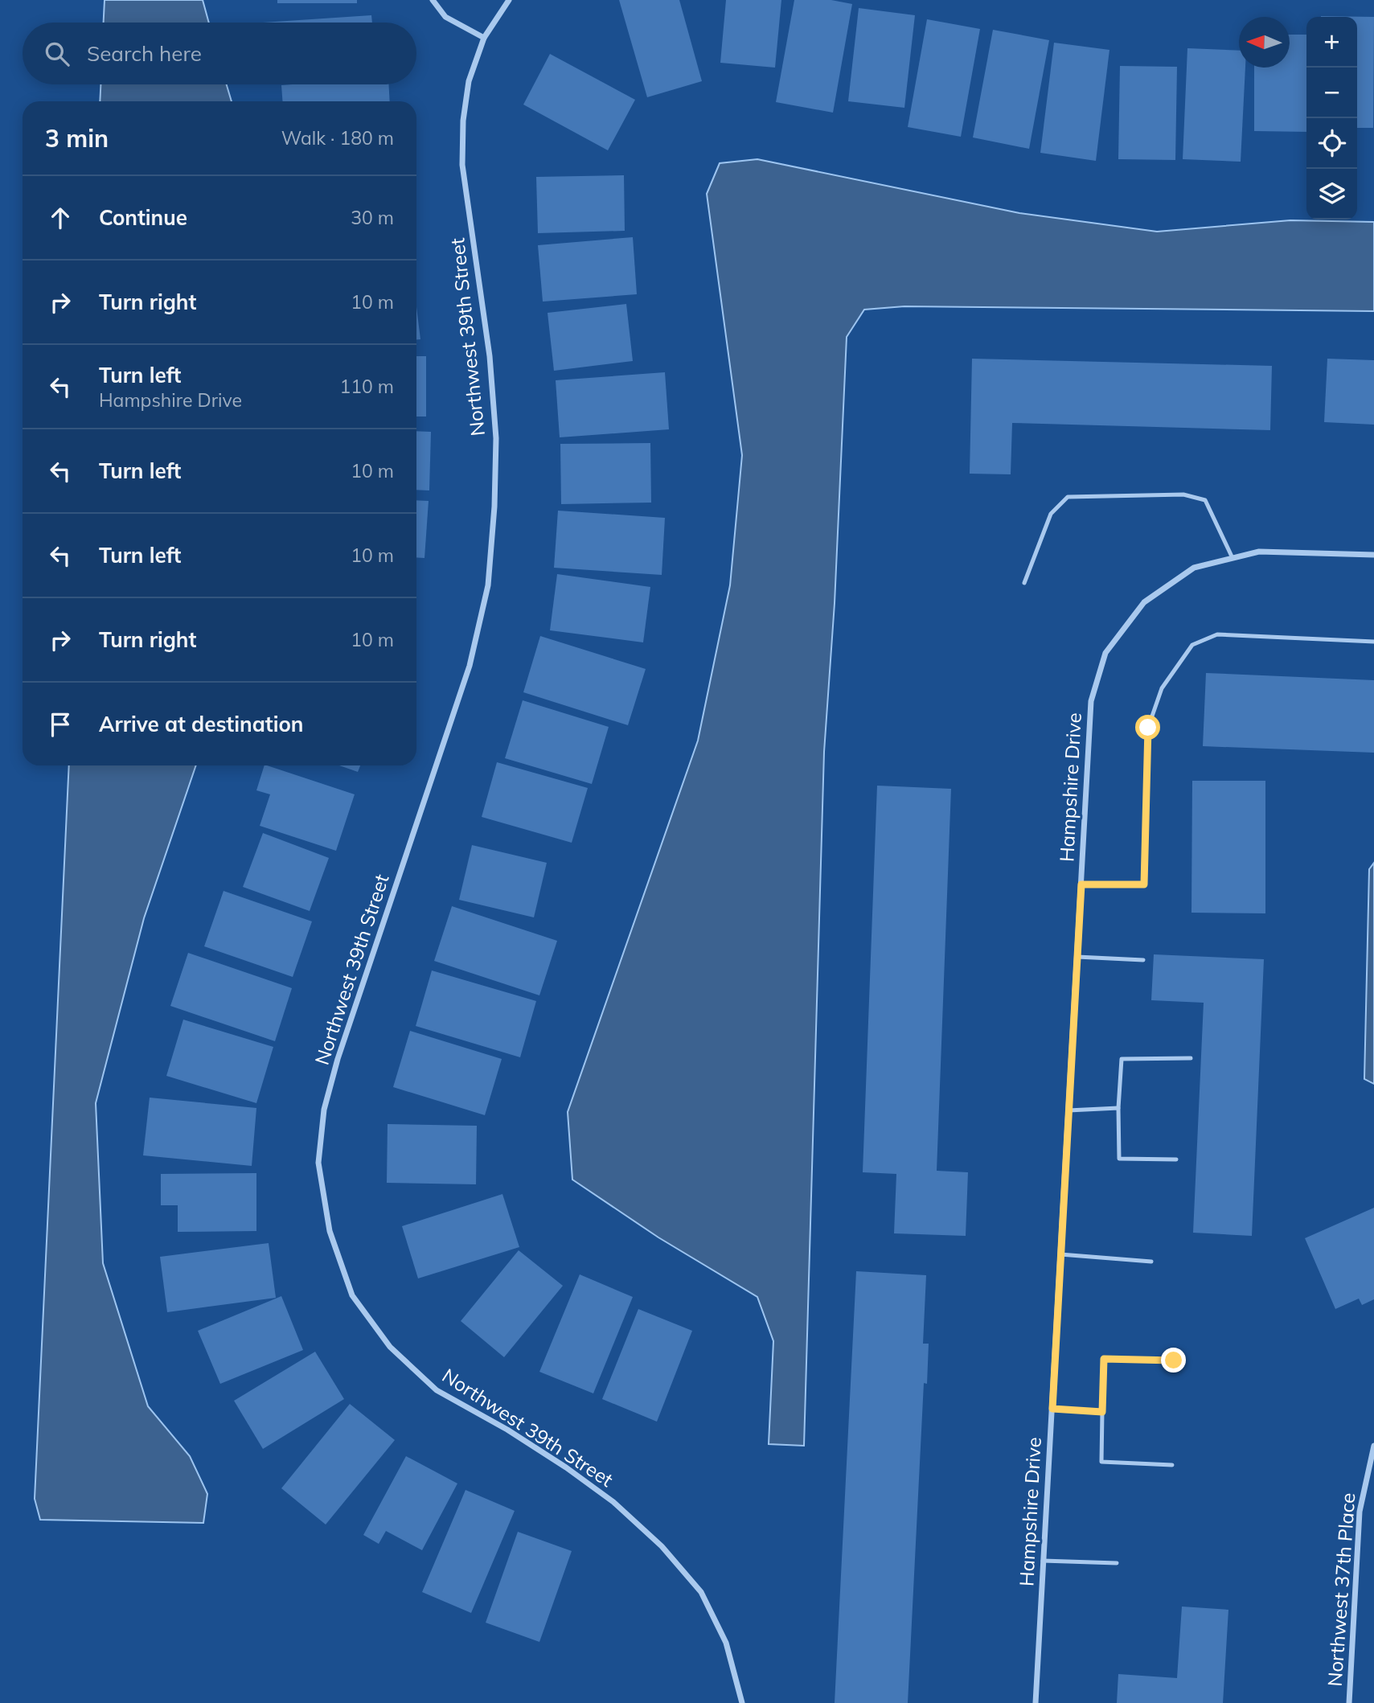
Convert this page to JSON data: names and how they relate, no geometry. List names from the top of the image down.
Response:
{
  "streets": {
    "street": ["Northwest 39th Street", "Hampshire Drive", "Northwest 37th Place"]
  },
  "north": "left",
  "page": {
    "map_buttons": ["+", "−"],
    "search": "Search here",
    "heading": ["3 min", "Walk · 180 m"],
    "list": [
      ["Continue", "30 m"],
      ["Turn right", "10 m"],
      ["Turn left", "Hampshire Drive", "110 m"],
      ["Turn left", "10 m"],
      ["Turn left", "10 m"],
      ["Turn right", "10 m"],
      "Arrive at destination"
    ]
  }
}
